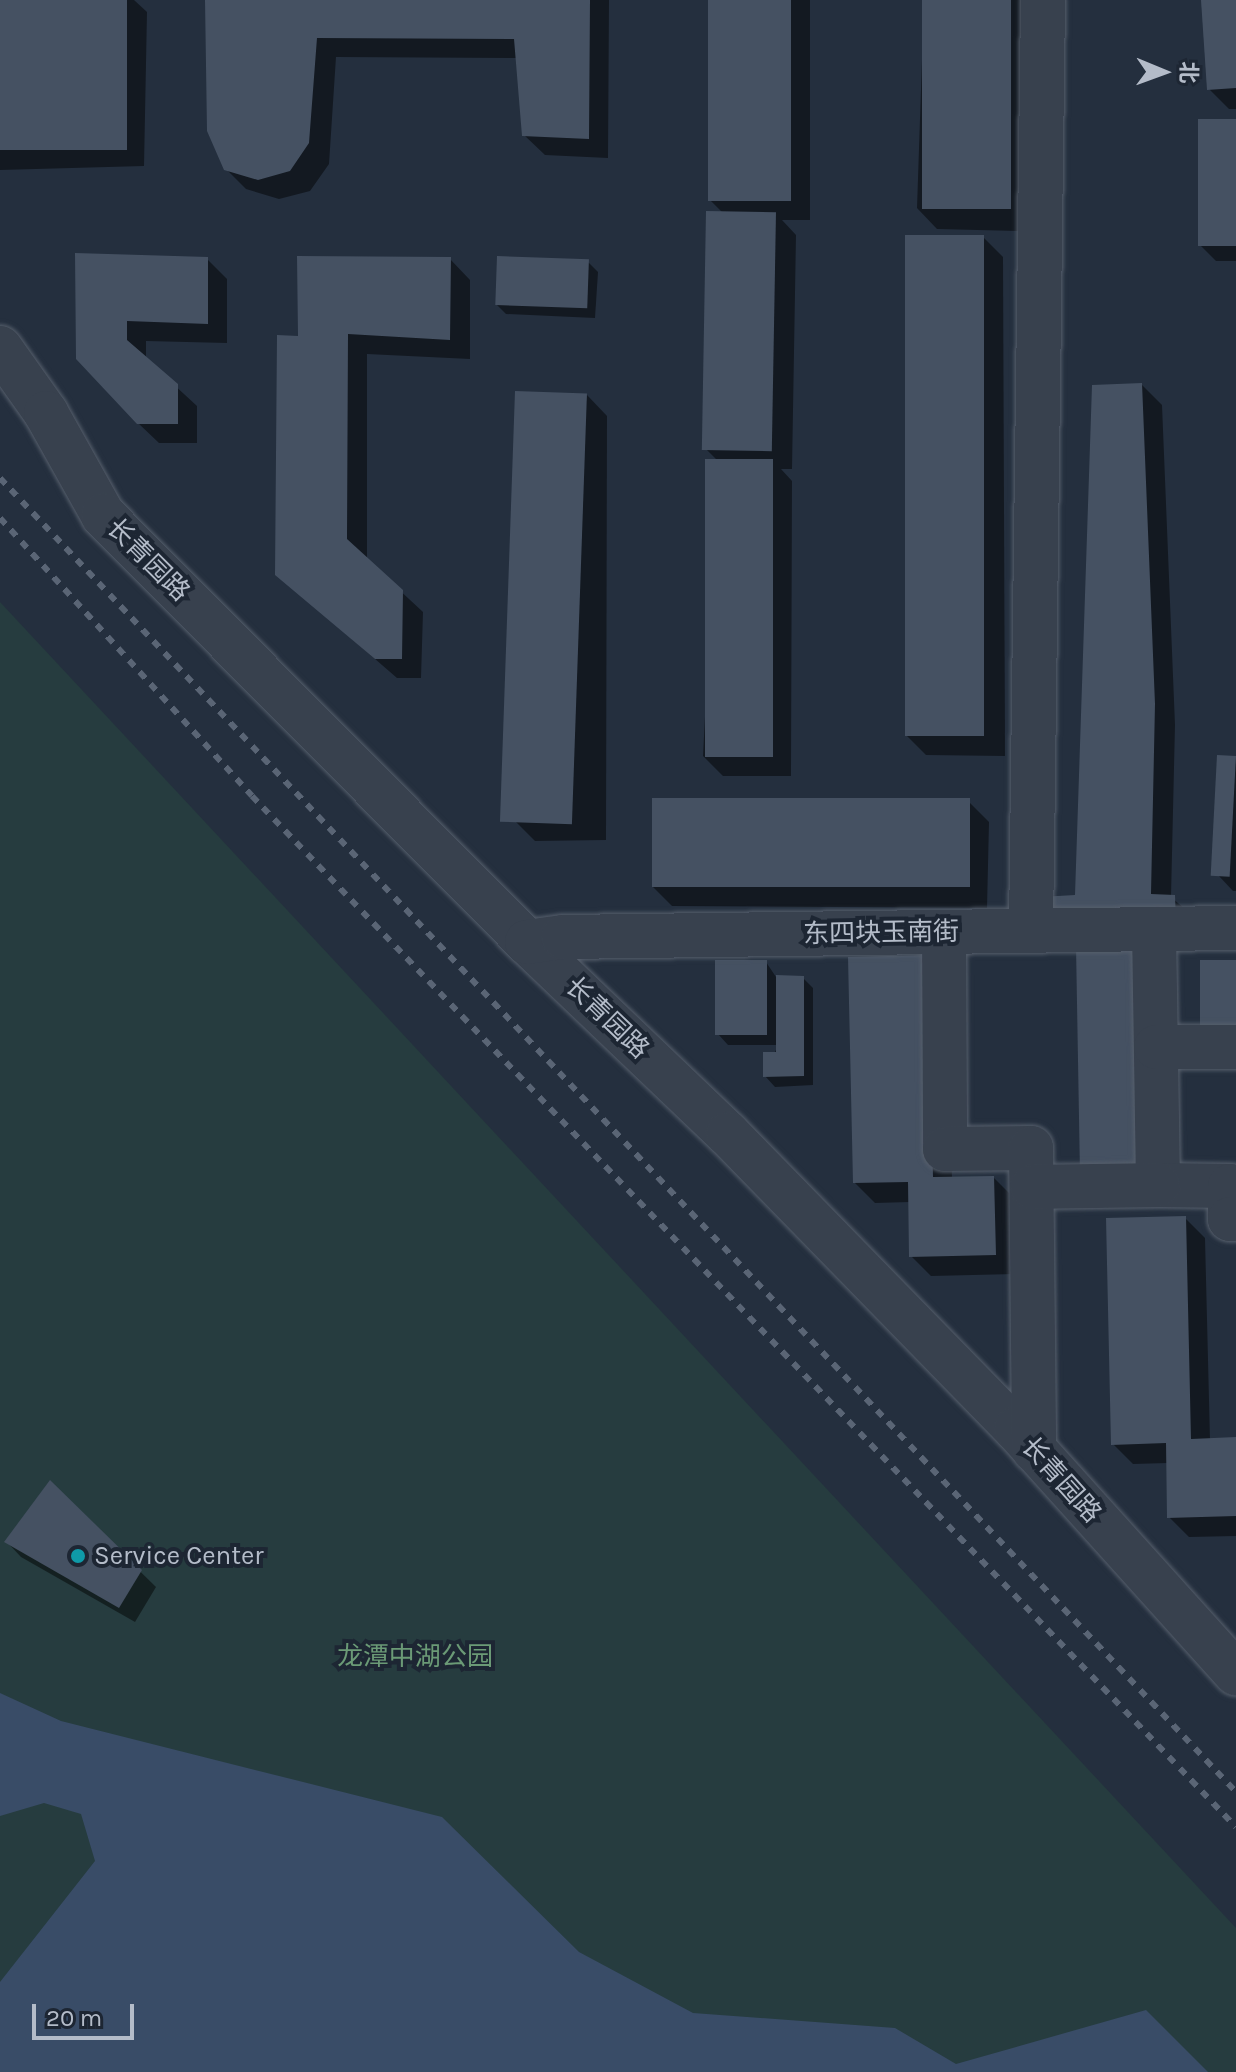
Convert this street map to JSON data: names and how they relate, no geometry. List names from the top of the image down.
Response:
{
  "streets": {
    "street": ["长青园路", "东四块玉南街"]
  },
  "crossings": [
    ["长青园路", "东四块玉南街"]
  ],
  "parks": ["龙潭中湖公园"],
  "places": ["Service Center"],
  "scale_bar": "20 m",
  "north": "right"
}
